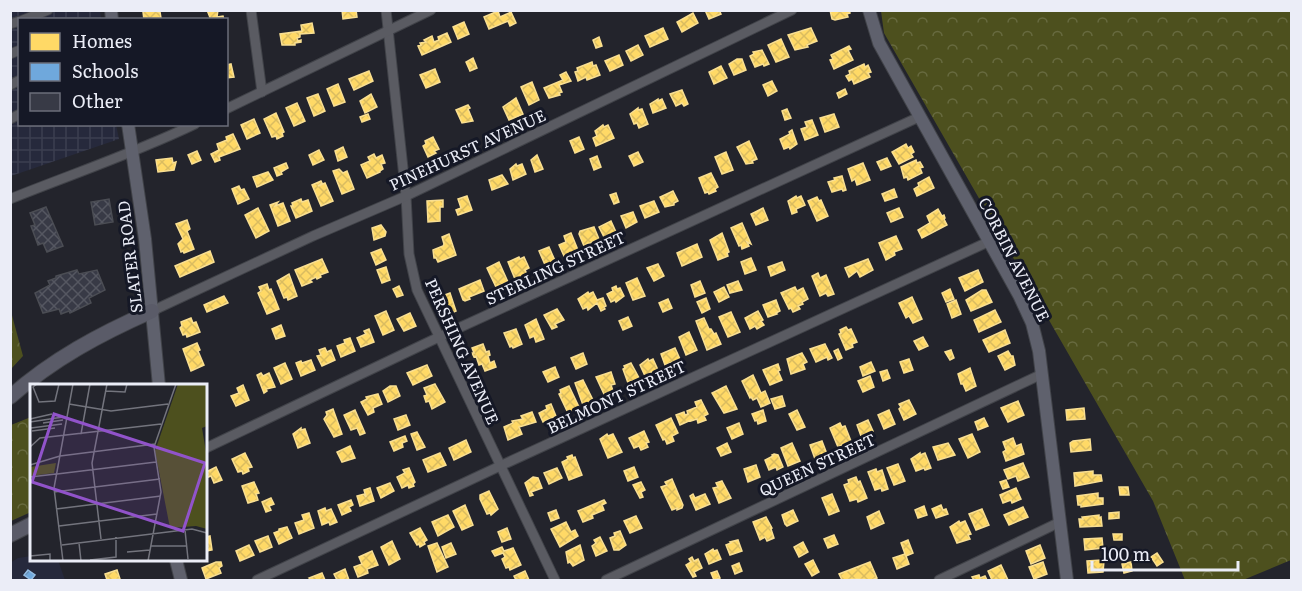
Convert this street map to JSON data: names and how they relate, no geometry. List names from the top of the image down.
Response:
{
  "streets": {
    "main road": ["SLATER ROAD", "CORBIN AVENUE"],
    "street": [
      "PINEHURST AVENUE",
      "STERLING STREET",
      "PERSHING AVENUE",
      "BELMONT STREET",
      "QUEEN STREET"
    ]
  },
  "crossings": [
    ["PINEHURST AVENUE", "SLATER ROAD"],
    ["PINEHURST AVENUE", "PERSHING AVENUE"],
    ["CORBIN AVENUE", "STERLING STREET"],
    ["CORBIN AVENUE", "BELMONT STREET"],
    ["CORBIN AVENUE", "QUEEN STREET"],
    ["STERLING STREET", "PERSHING AVENUE"],
    ["PERSHING AVENUE", "BELMONT STREET"]
  ],
  "legend": ["Homes", "Schools", "Other"],
  "scale_bar": "100 m"
}
